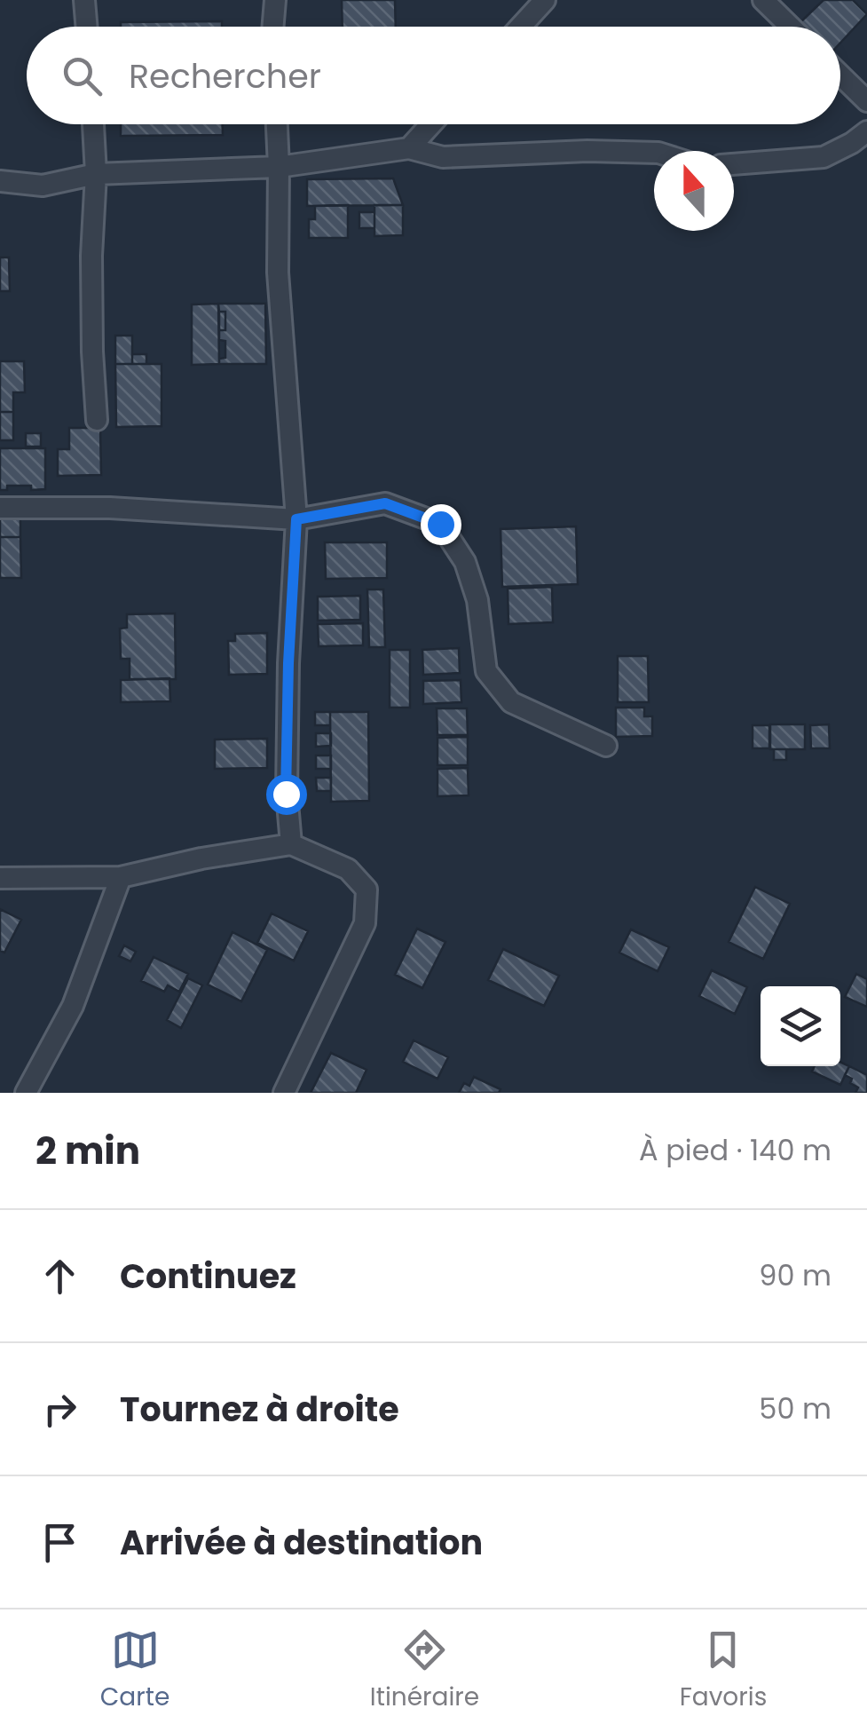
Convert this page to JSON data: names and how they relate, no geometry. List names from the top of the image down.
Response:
{
  "north": "top",
  "page": {
    "search": "Rechercher",
    "heading": ["2 min", "À pied · 140 m"],
    "list": [
      ["Continuez", "90 m"],
      ["Tournez à droite", "50 m"],
      "Arrivée à destination"
    ],
    "nav": ["Carte", "Itinéraire", "Favoris"]
  }
}
